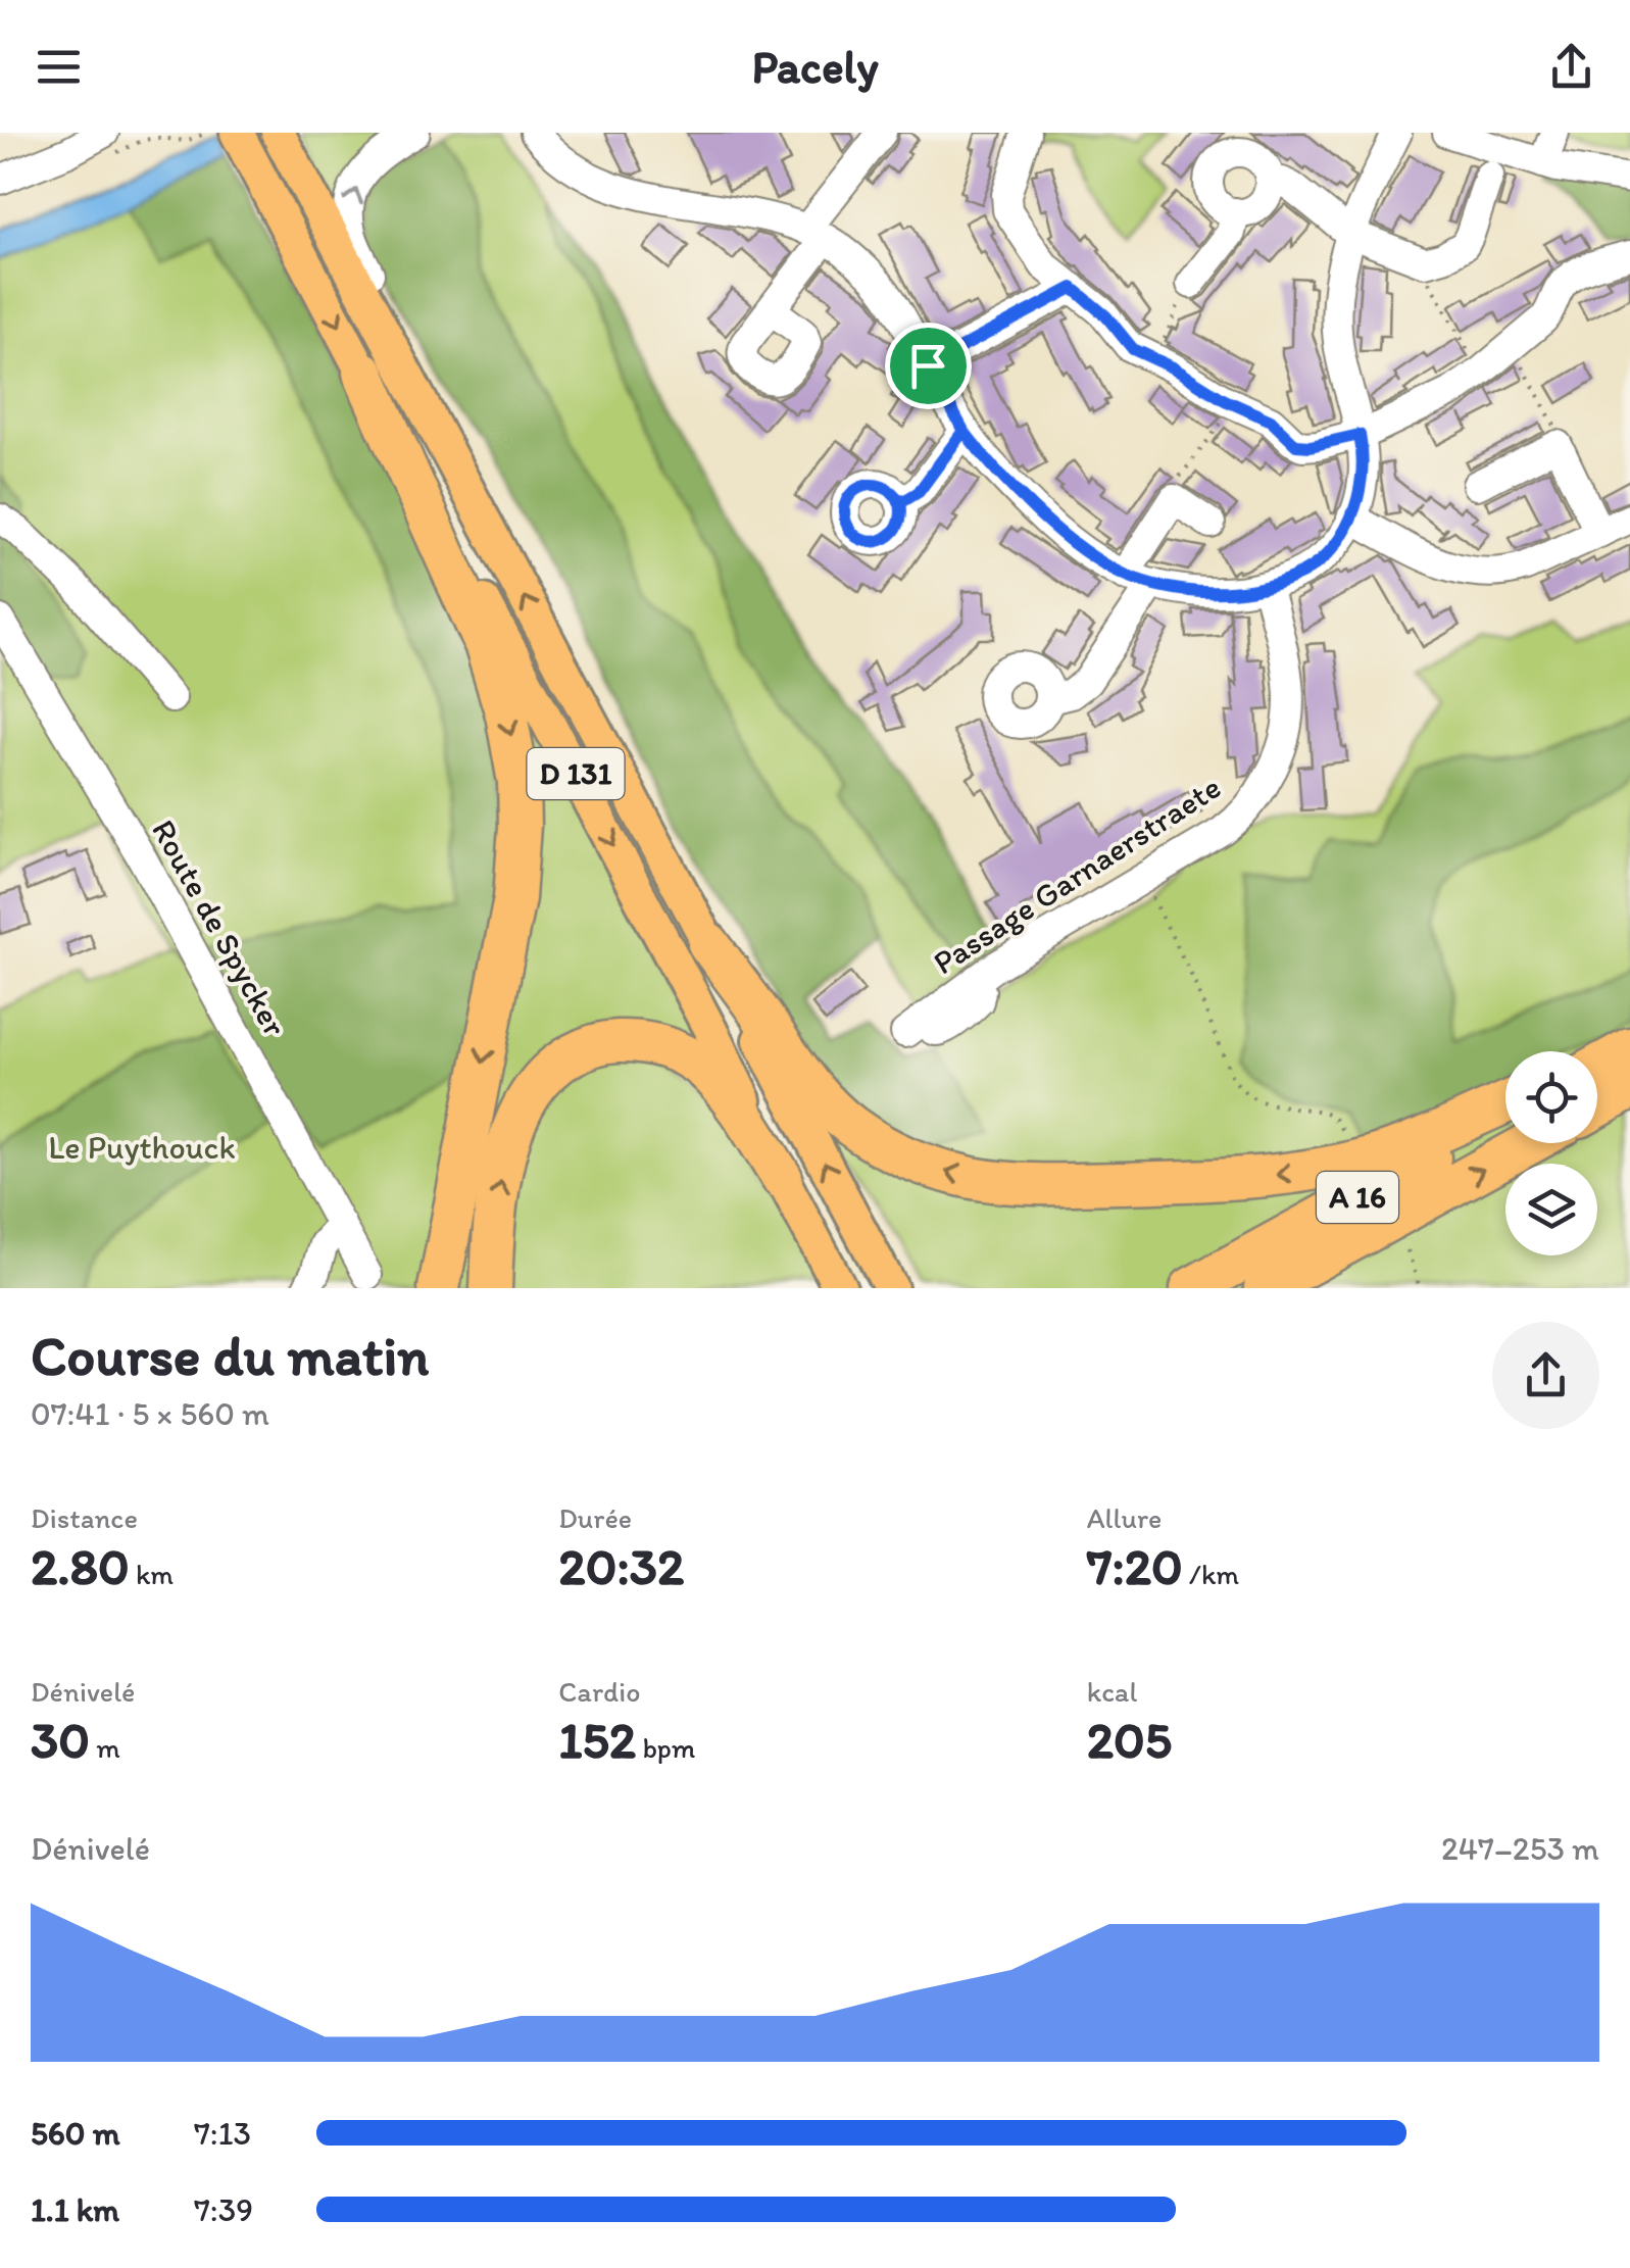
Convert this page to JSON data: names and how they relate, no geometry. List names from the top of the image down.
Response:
{
  "streets": {
    "highway": ["A 16"],
    "main road": ["D 131"],
    "street": ["Passage Garnaerstraete", "Route de Spycker"]
  },
  "parks": ["Le Puythouck"],
  "page": {
    "header": "Pacely",
    "heading": ["Course du matin", "07:41 · 5 × 560 m"],
    "stats": [
      ["Distance", "2.80 km"],
      ["Durée", "20:32"],
      ["Allure", "7:20 /km"],
      ["Dénivelé", "30 m"],
      ["Cardio", "152 bpm"],
      ["kcal", "205"]
    ],
    "chart": ["Dénivelé", "247–253 m"],
    "list": [
      {
        "name": "560 m",
        "note": "7:13"
      },
      {
        "name": "1.1 km",
        "note": "7:39"
      }
    ]
  }
}
